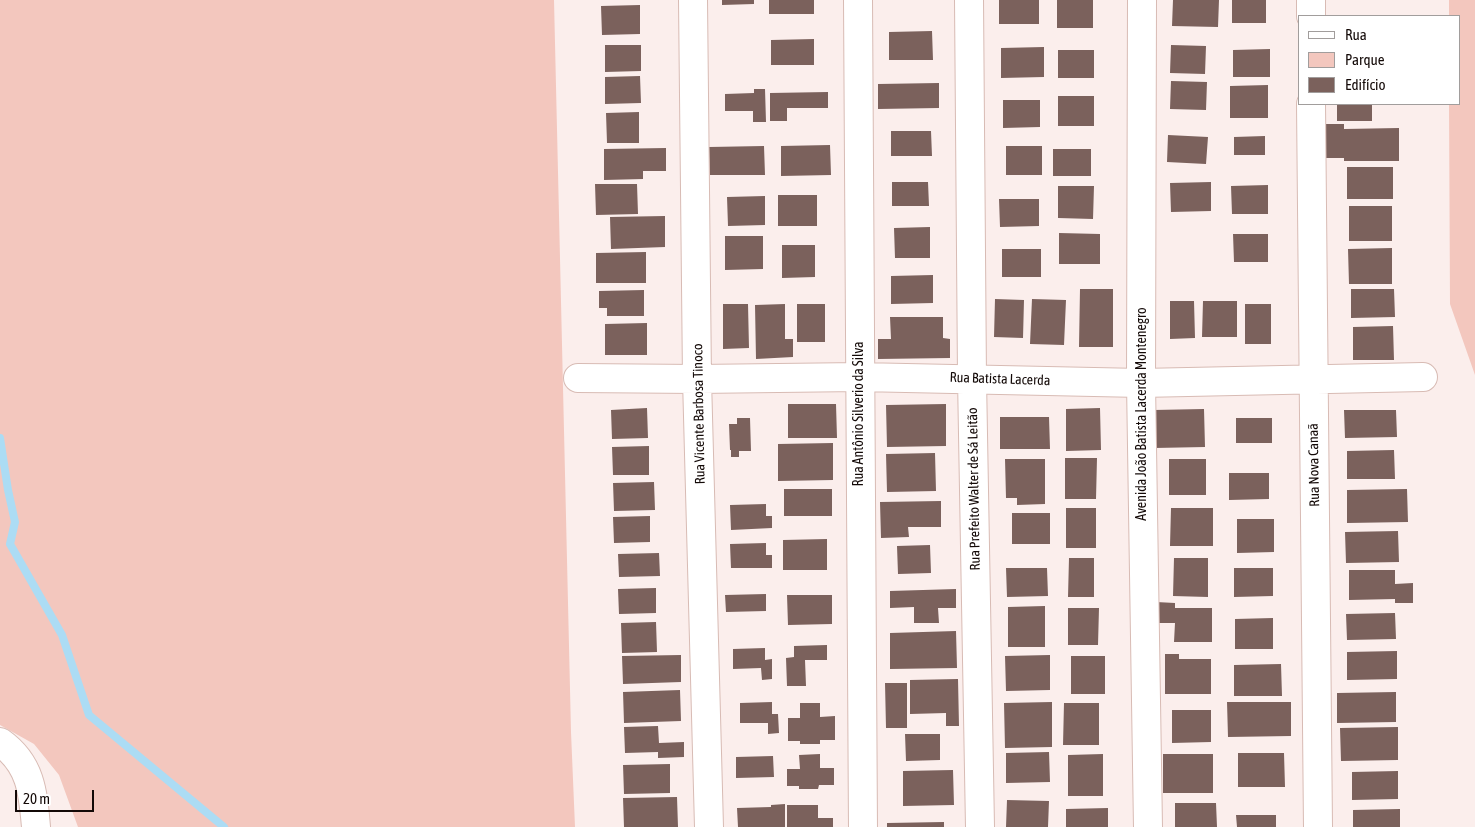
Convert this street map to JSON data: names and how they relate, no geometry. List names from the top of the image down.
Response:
{
  "streets": {
    "street": [
      "Rua Batista Lacerda",
      "Rua Vicente Barbosa Tinoco",
      "Rua Antônio Silverio da Silva",
      "Avenida João Batista Lacerda Montenegro",
      "Rua Nova Canaã",
      "Rua Prefeito Walter de Sá Leitão"
    ]
  },
  "crossings": [
    ["Rua Batista Lacerda", "Rua Vicente Barbosa Tinoco"],
    ["Rua Batista Lacerda", "Rua Antônio Silverio da Silva"],
    ["Rua Batista Lacerda", "Avenida João Batista Lacerda Montenegro"],
    ["Rua Batista Lacerda", "Rua Nova Canaã"],
    ["Rua Batista Lacerda", "Rua Prefeito Walter de Sá Leitão"]
  ],
  "legend": ["Rua", "Parque", "Edifício"],
  "scale_bar": "20 m"
}
